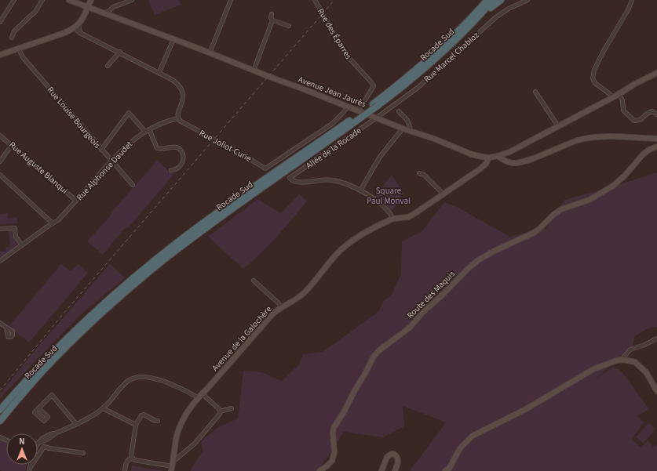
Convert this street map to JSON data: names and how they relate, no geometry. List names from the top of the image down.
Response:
{
  "streets": {
    "highway": ["Rocade Sud"],
    "main road": ["Avenue Jean Jaurès", "Route des Maquis", "Avenue de la Galochère"],
    "street": [
      "Rue des Éparres",
      "Rue Marcel Chabloz",
      "Rue Louise Bourgeois",
      "Rue Joliot-Curie",
      "Allée de la Rocade",
      "Rue Auguste Blanqui",
      "Rue Alphonse Daudet"
    ]
  },
  "crossings": [
    ["Rue des Éparres", "Avenue Jean Jaurès"],
    ["Rue Marcel Chabloz", "Avenue Jean Jaurès"],
    ["Rue Marcel Chabloz", "Allée de la Rocade"],
    ["Avenue Jean Jaurès", "Rue Joliot-Curie"],
    ["Avenue Jean Jaurès", "Allée de la Rocade"],
    ["Avenue Jean Jaurès", "Avenue de la Galochère"],
    ["Rue Louise Bourgeois", "Rue Alphonse Daudet"],
    ["Rue Joliot-Curie", "Rue Alphonse Daudet"],
    ["Rue Auguste Blanqui", "Rue Alphonse Daudet"]
  ],
  "parks": ["Square Paul Monval"],
  "north": "top"
}
